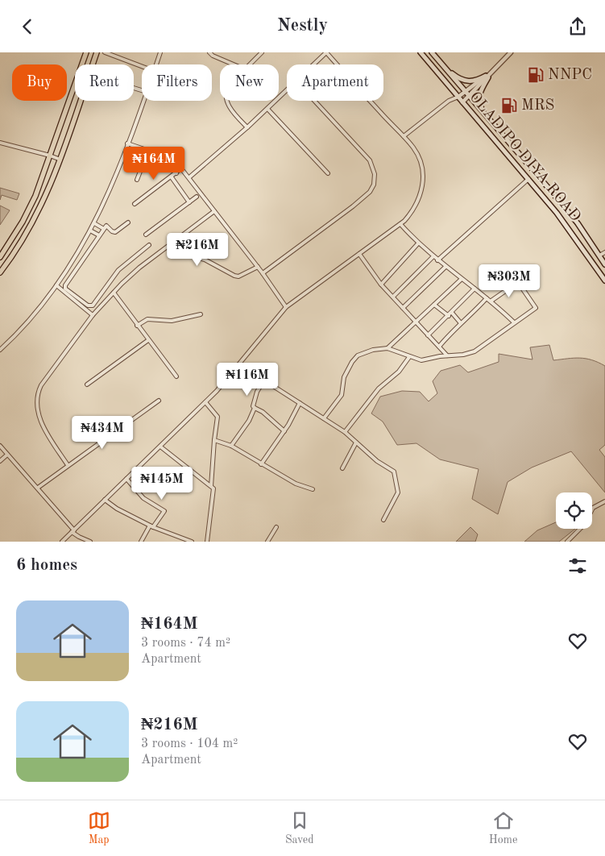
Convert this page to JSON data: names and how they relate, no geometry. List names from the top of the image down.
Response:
{
  "streets": {
    "main road": ["OLADIPO DIYA ROAD"]
  },
  "places": {
    "fuel station": ["NNPC", "MRS"]
  },
  "page": {
    "header": "Nestly",
    "chip": [
      "Buy",
      "Rent",
      "Filters",
      "New",
      "Apartment"
    ],
    "price": [
      "₦164M",
      "₦216M",
      "₦303M",
      "₦116M",
      "₦434M",
      "₦145M"
    ],
    "heading": "6 homes",
    "list": [
      {
        "name": "₦164M",
        "note": "3 rooms · 74 m² · Apartment"
      },
      {
        "name": "₦216M",
        "note": "3 rooms · 104 m² · Apartment"
      }
    ],
    "tabs": ["Map", "Saved", "Home"]
  }
}
